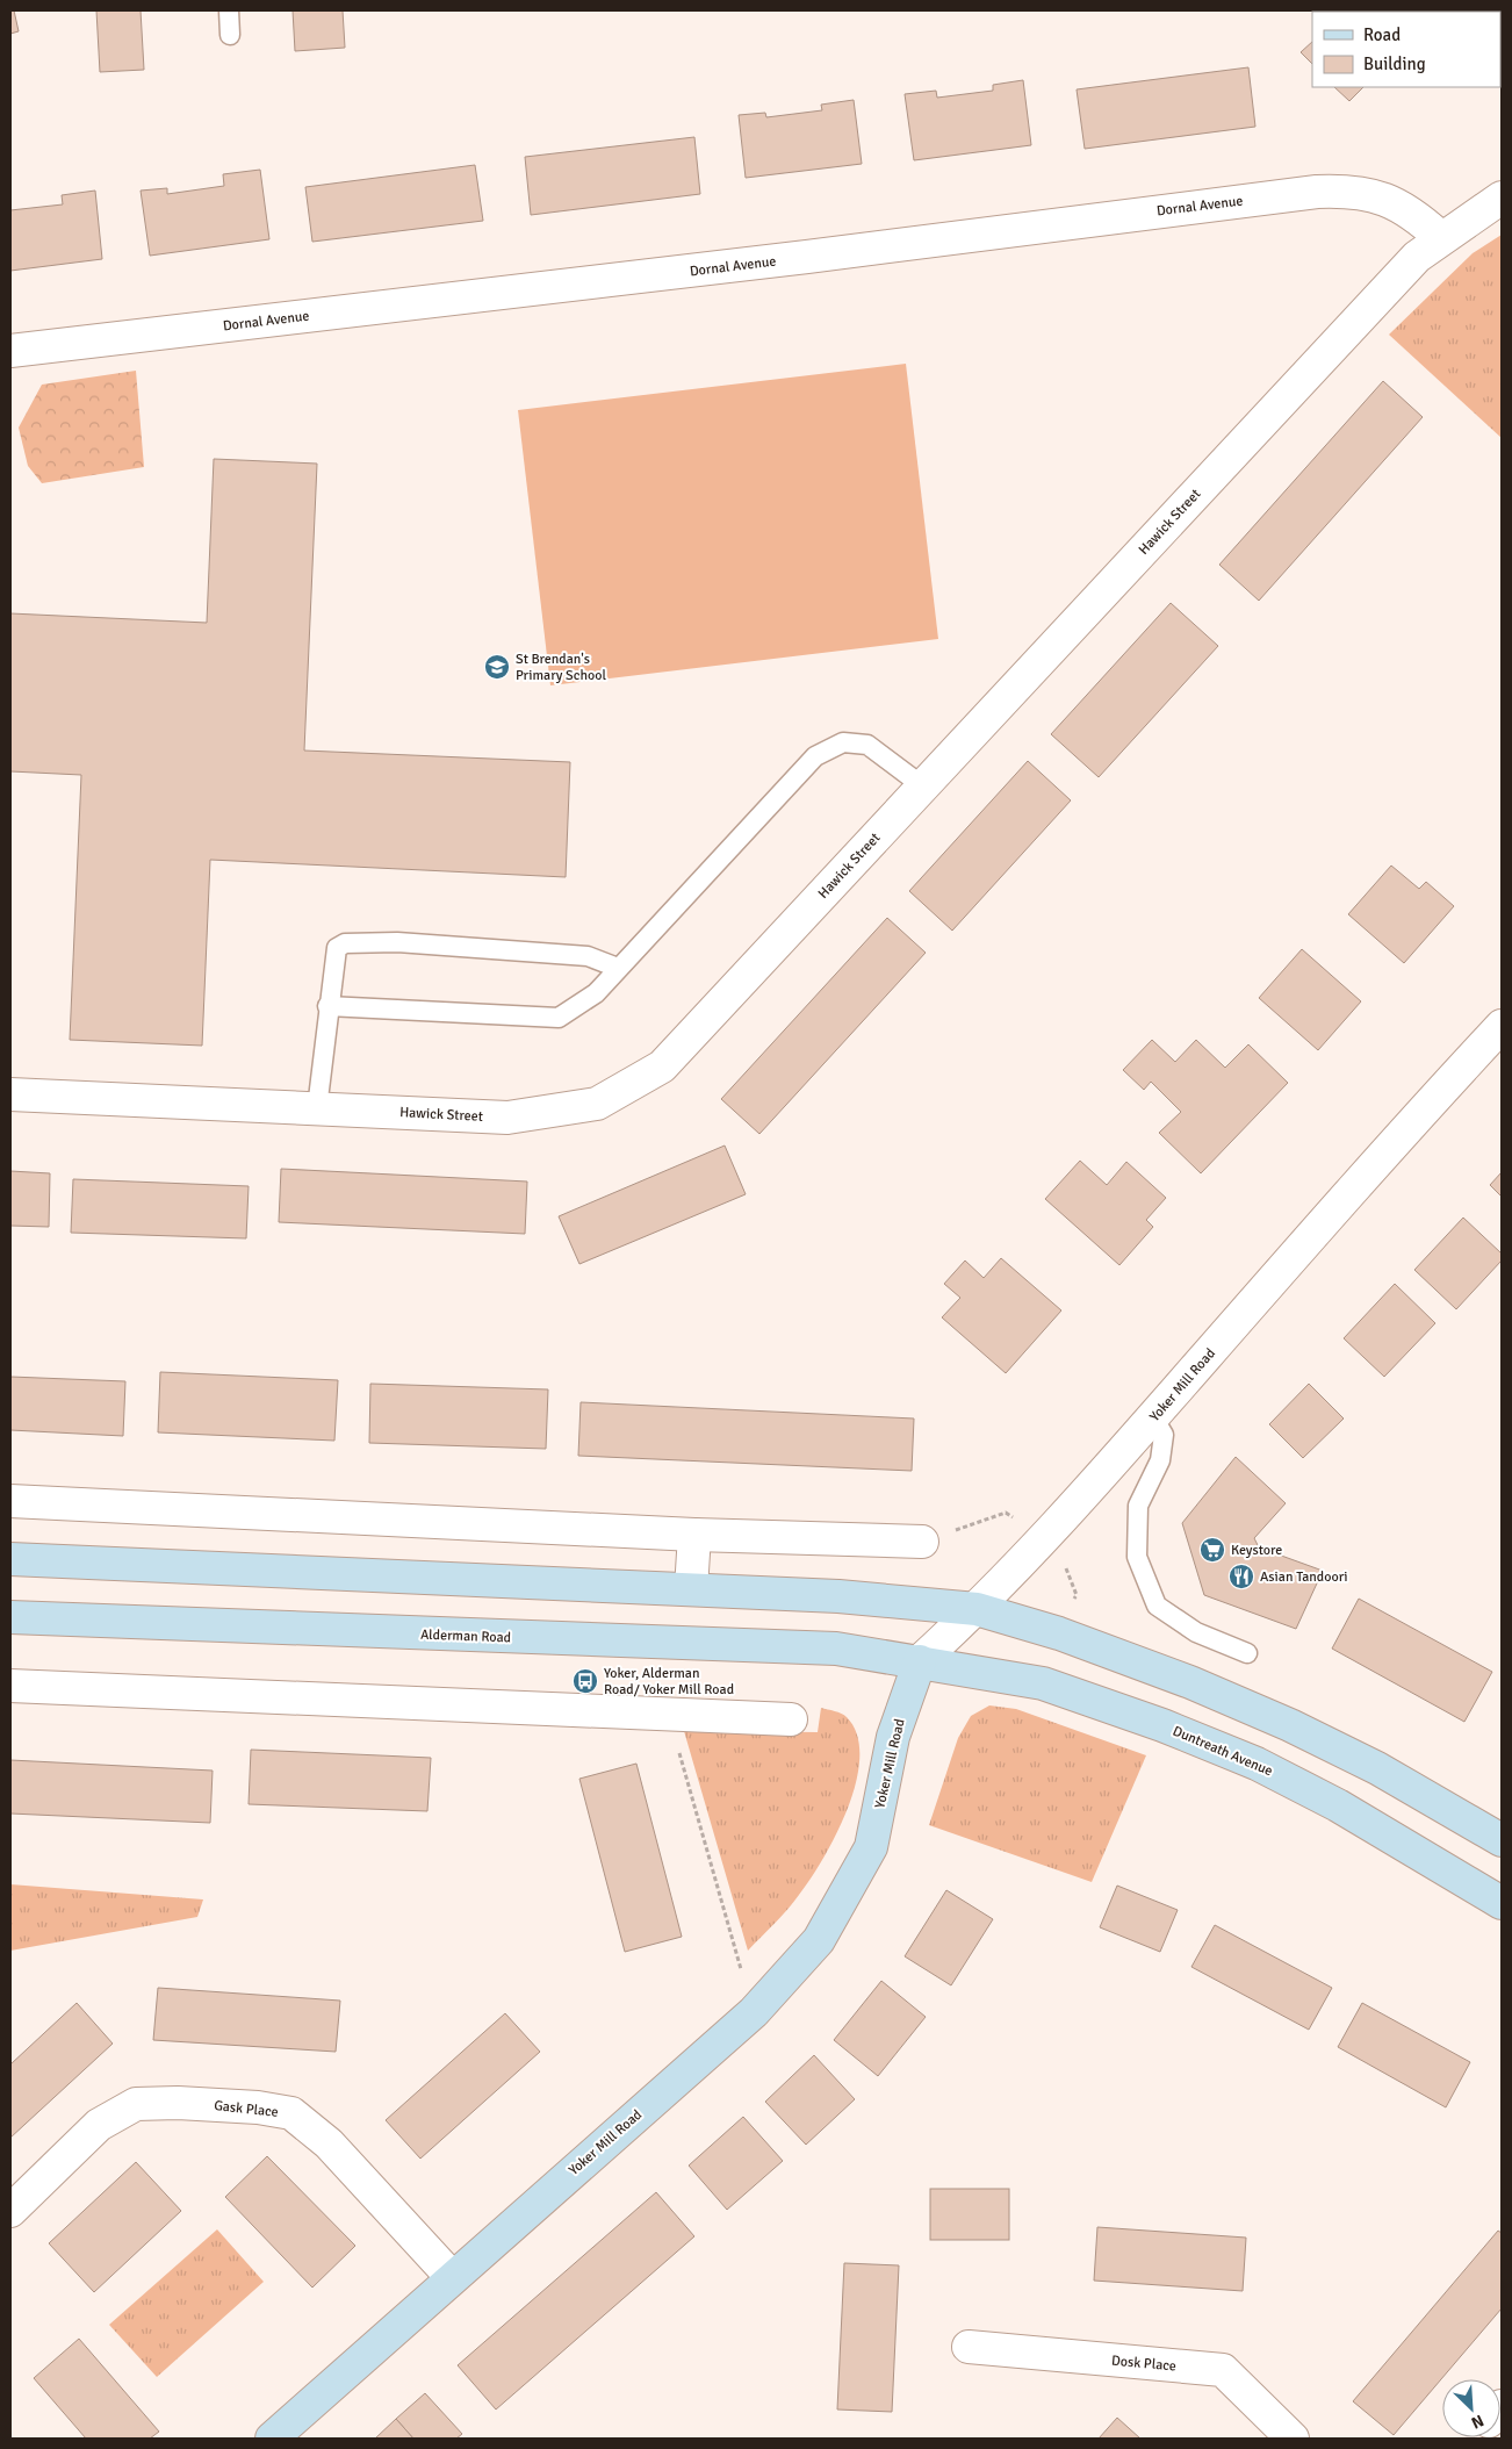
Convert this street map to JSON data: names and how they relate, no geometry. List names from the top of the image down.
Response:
{
  "streets": {
    "street": [
      "Dornal Avenue",
      "Hawick Street",
      "Yoker Mill Road",
      "Alderman Road",
      "Duntreath Avenue",
      "Gask Place",
      "Dosk Place"
    ]
  },
  "crossings": [
    ["Dornal Avenue", "Hawick Street"],
    ["Yoker Mill Road", "Alderman Road"],
    ["Yoker Mill Road", "Duntreath Avenue"],
    ["Yoker Mill Road", "Gask Place"],
    ["Alderman Road", "Duntreath Avenue"]
  ],
  "places": {
    "school or university": ["St Brendan's Primary School"],
    "supermarket": ["Keystore"],
    "restaurant": ["Asian Tandoori"],
    "bus stop": ["Yoker, Alderman Road/ Yoker Mill Road"]
  },
  "legend": ["Road", "Building"],
  "north": "bottom right"
}
